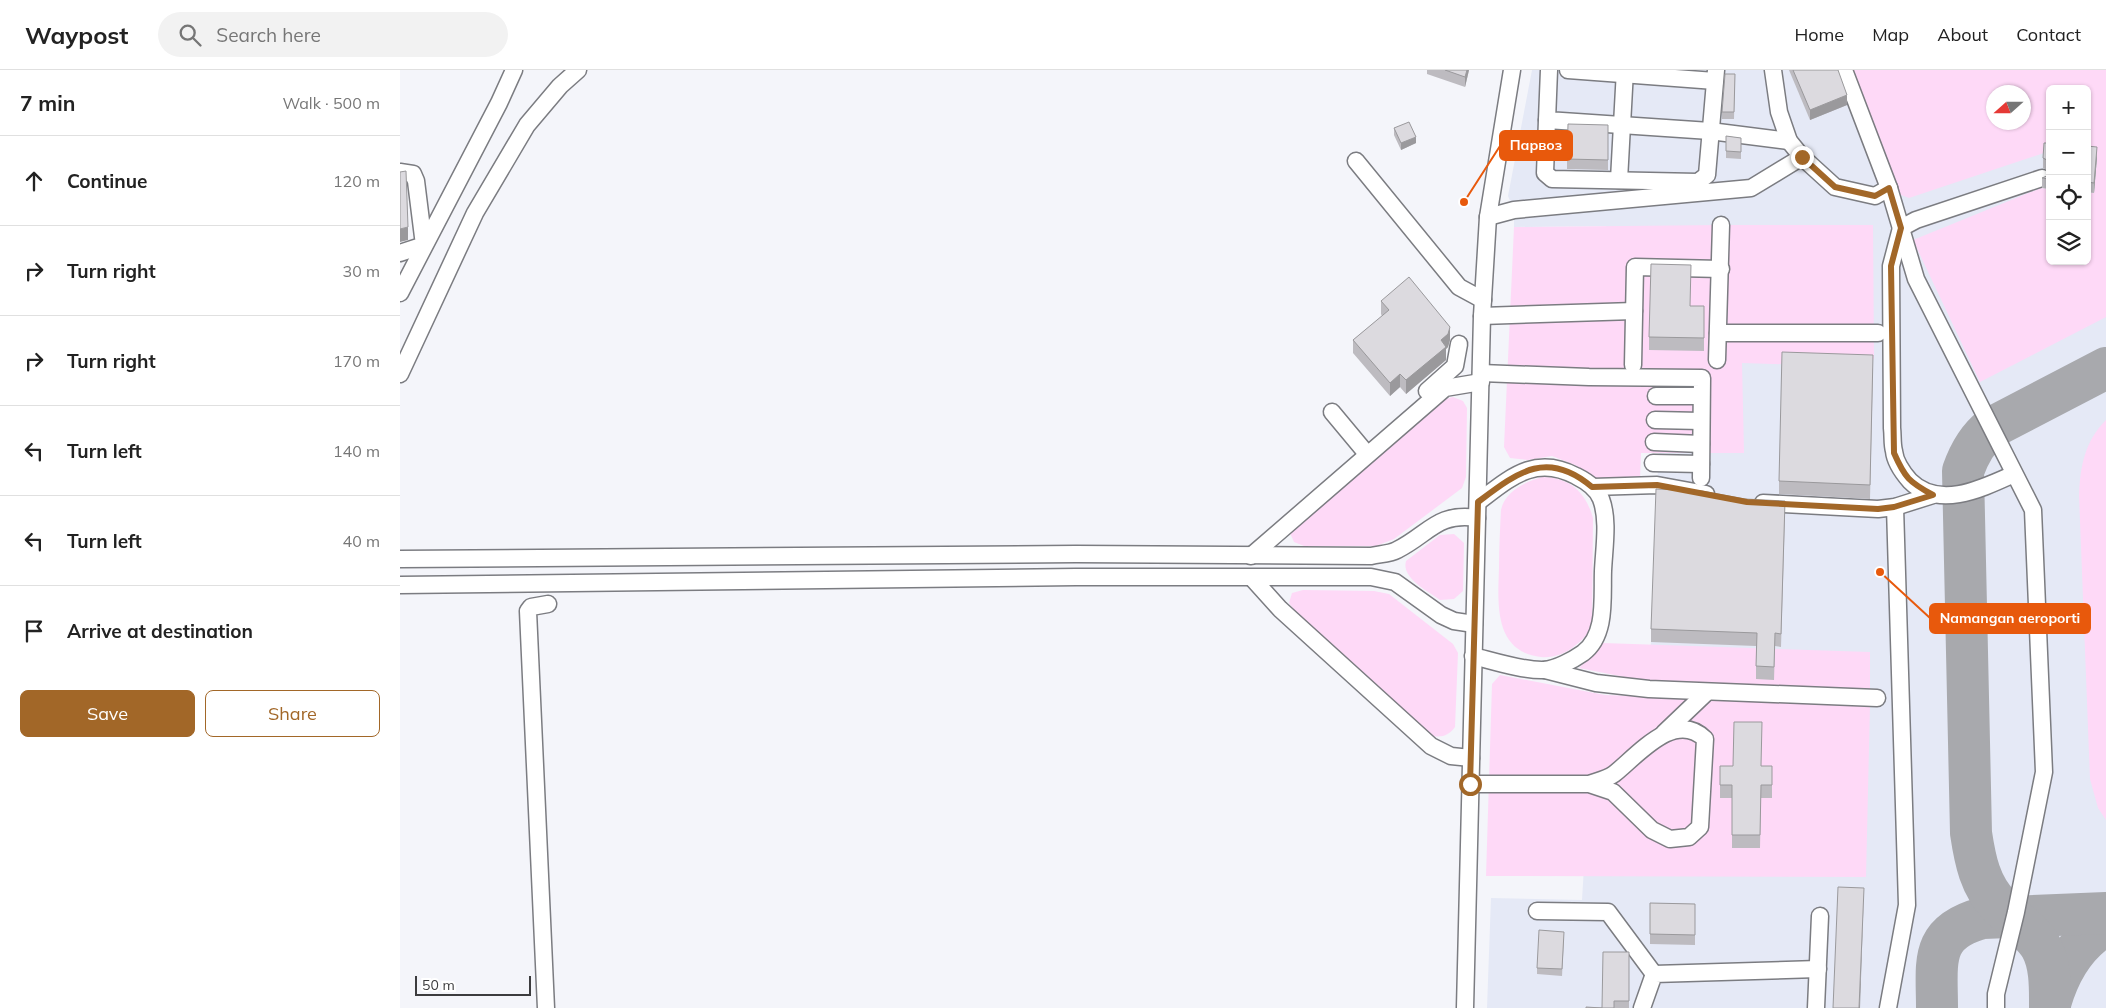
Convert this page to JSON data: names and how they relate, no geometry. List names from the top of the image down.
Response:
{
  "places": ["Парвоз", "Namangan aeroporti"],
  "scale_bar": "50 m",
  "north": "left",
  "page": {
    "header": "Waypost",
    "search": "Search here",
    "nav": [
      "Home",
      "Map",
      "About",
      "Contact"
    ],
    "heading": ["7 min", "Walk · 500 m"],
    "map_buttons": ["+", "−"],
    "list": [
      ["Continue", "120 m"],
      ["Turn right", "30 m"],
      ["Turn right", "170 m"],
      ["Turn left", "140 m"],
      ["Turn left", "40 m"],
      "Arrive at destination"
    ],
    "buttons": ["Save", "Share"],
    "scale": "50 m"
  }
}
